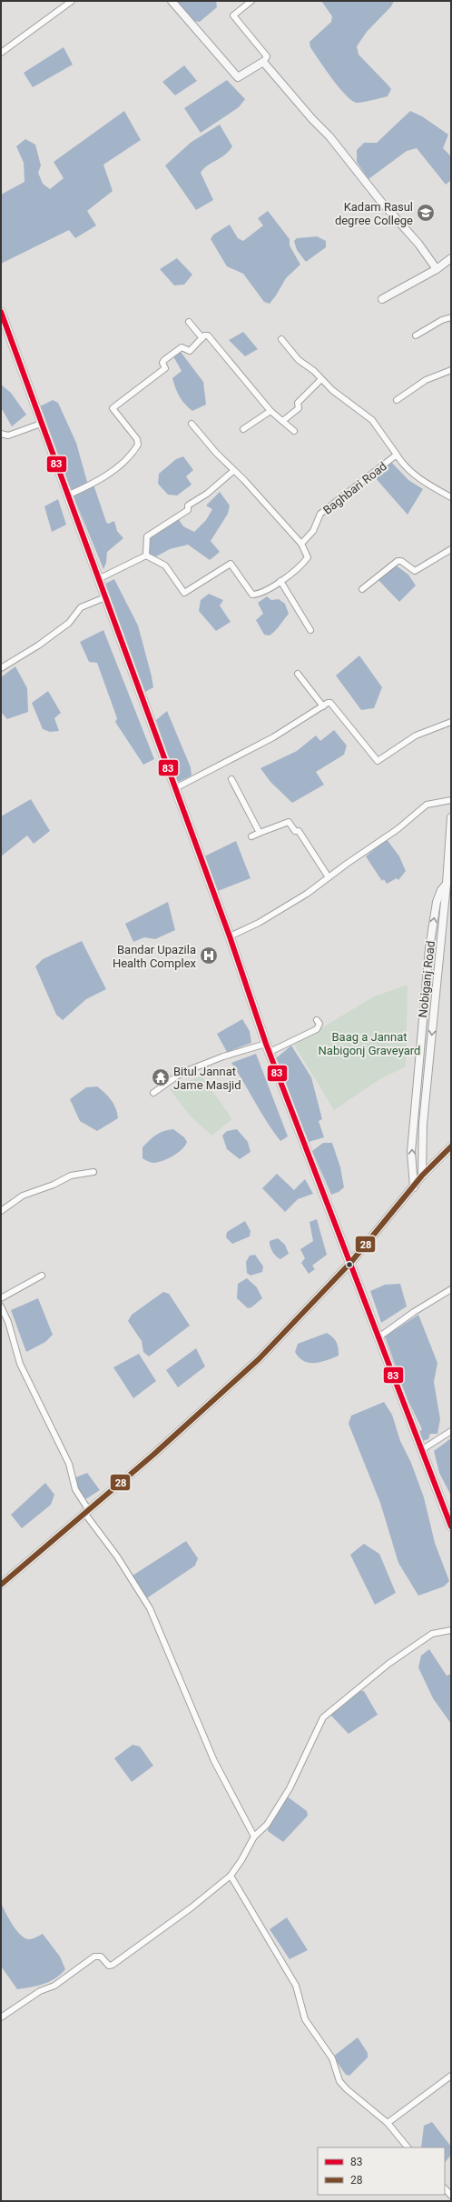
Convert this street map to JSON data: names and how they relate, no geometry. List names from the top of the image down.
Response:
{
  "streets": {
    "main road": ["Nobiganj Road"],
    "street": ["Baghbari Road"]
  },
  "parks": ["Baag a Jannat Nabigonj Graveyard"],
  "places": {
    "school or university": ["Kadam Rasul degree College"],
    "hospital": ["Bandar Upazila Health Complex"],
    "temple": ["Bitul Jannat Jame Masjid"]
  },
  "lines": ["transit line 83", "transit line 28"],
  "legend": ["83", "28"]
}
